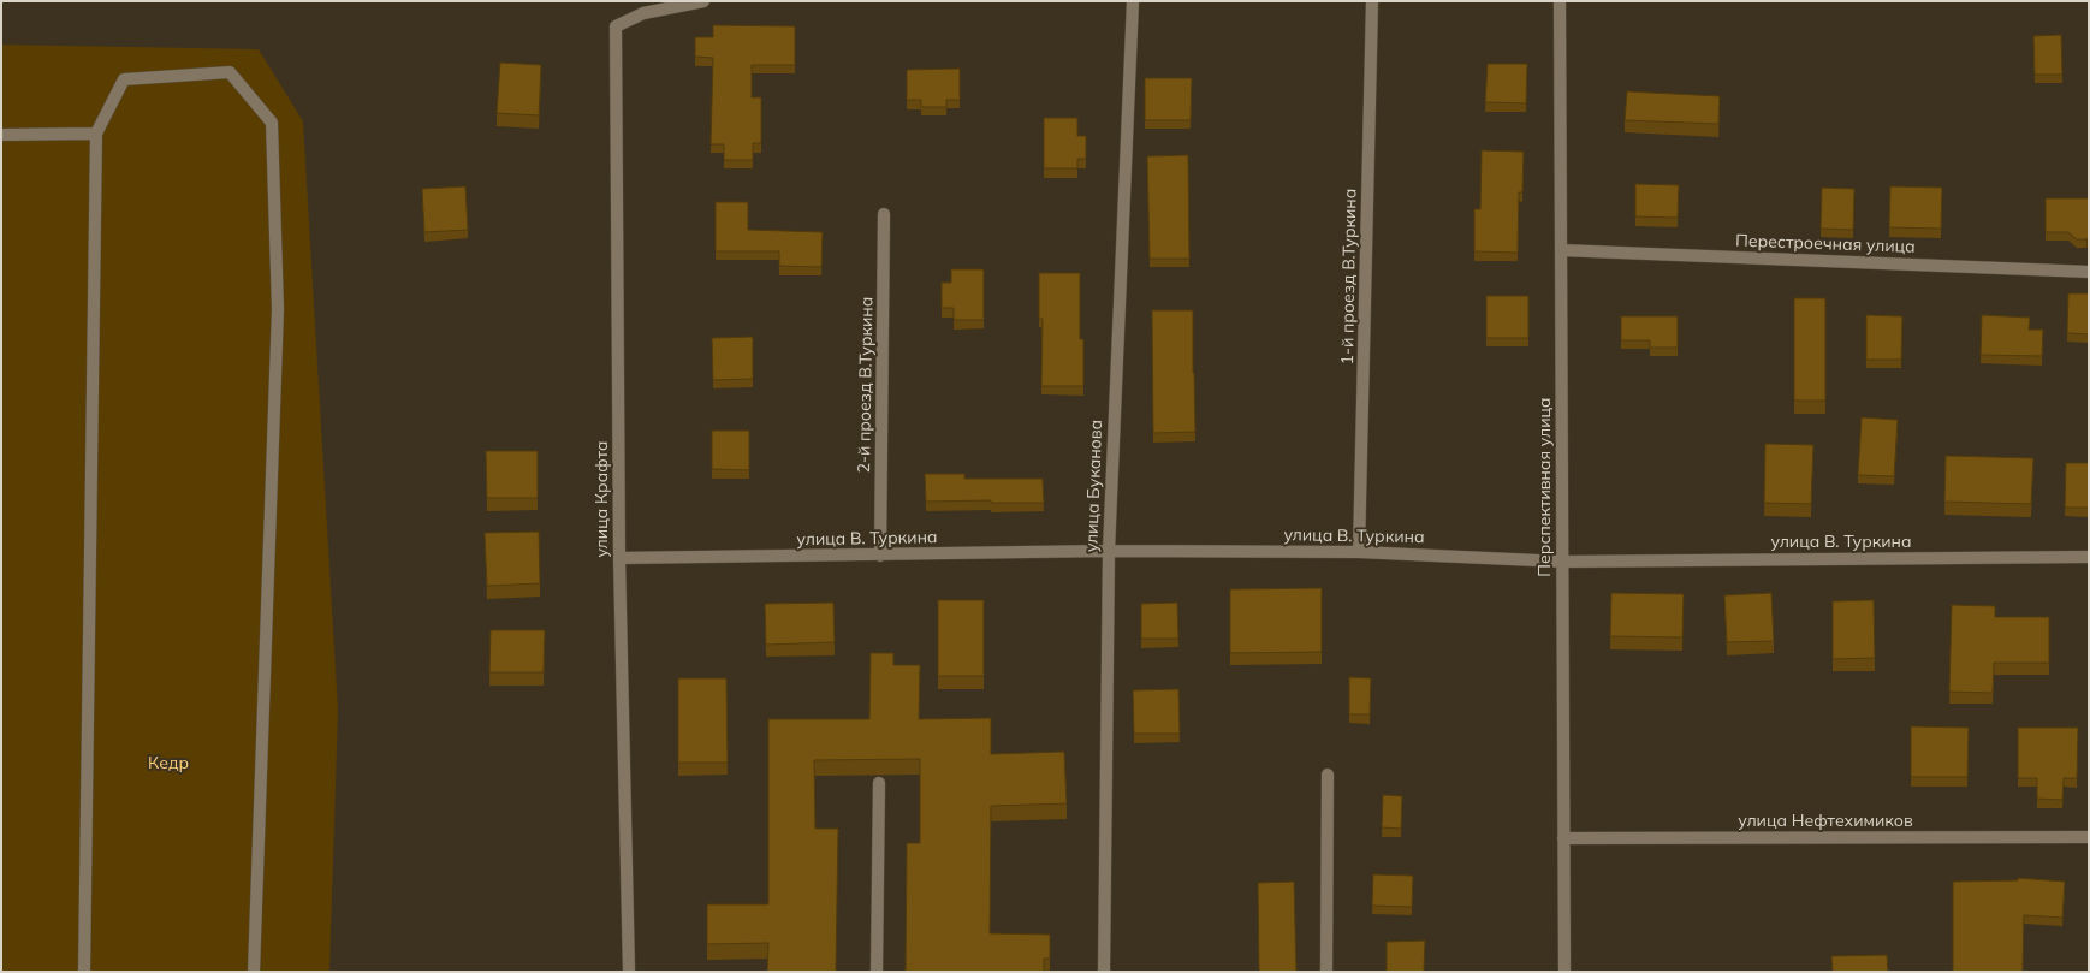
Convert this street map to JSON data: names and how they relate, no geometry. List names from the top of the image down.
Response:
{
  "streets": {
    "street": [
      "Перестроечная улица",
      "1-й проезд В.Туркина",
      "2-й проезд В.Туркина",
      "улица Буканова",
      "Перспективная улица",
      "улица Крафта",
      "улица В. Туркина",
      "улица Нефтехимиков"
    ]
  },
  "crossings": [
    ["Перестроечная улица", "Перспективная улица"],
    ["1-й проезд В.Туркина", "улица В. Туркина"],
    ["2-й проезд В.Туркина", "улица В. Туркина"],
    ["улица Буканова", "улица В. Туркина"],
    ["Перспективная улица", "улица В. Туркина"],
    ["Перспективная улица", "улица Нефтехимиков"],
    ["улица Крафта", "улица В. Туркина"]
  ],
  "parks": ["Кедр"]
}
